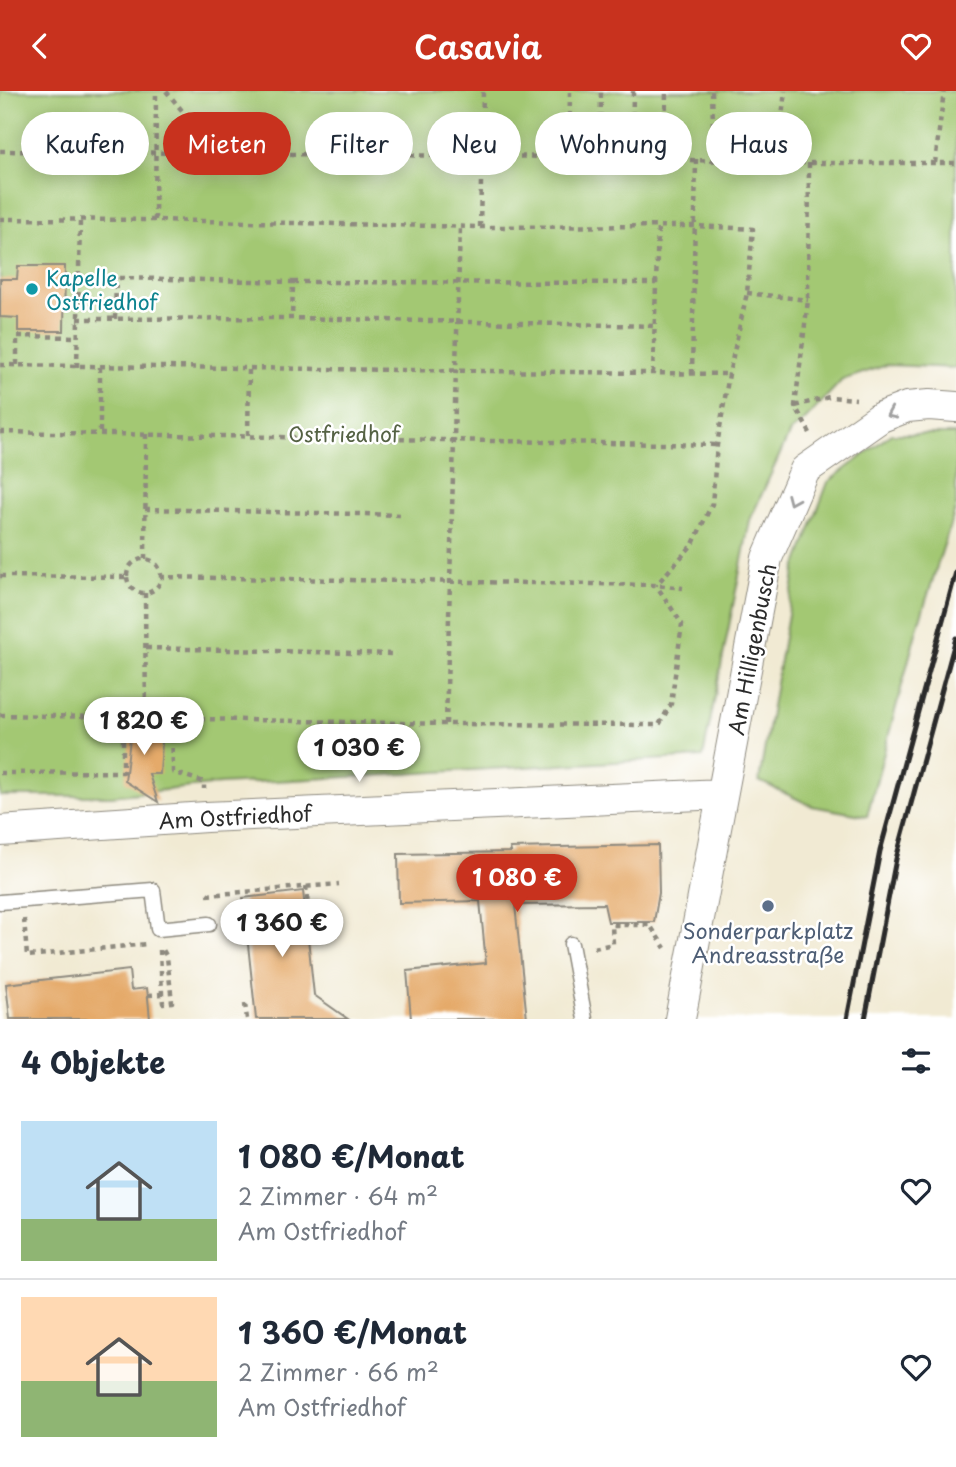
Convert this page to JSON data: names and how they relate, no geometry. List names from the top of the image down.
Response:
{
  "streets": {
    "street": ["Am Hilligenbusch", "Am Ostfriedhof"]
  },
  "crossings": [
    ["Am Hilligenbusch", "Am Ostfriedhof"]
  ],
  "one_way": ["Am Hilligenbusch"],
  "parks": ["Ostfriedhof"],
  "places": ["Kapelle Ostfriedhof", "Sonderparkplatz Andreasstraße"],
  "page": {
    "header": "Casavia",
    "chip": [
      "Kaufen",
      "Mieten",
      "Filter",
      "Neu",
      "Wohnung",
      "Haus"
    ],
    "price": [
      "1 820 €",
      "1 030 €",
      "1 080 €",
      "1 360 €"
    ],
    "heading": "4 Objekte",
    "list": [
      {
        "name": "1 080 €/Monat",
        "note": "2 Zimmer · 64 m² · Am Ostfriedhof"
      },
      {
        "name": "1 360 €/Monat",
        "note": "2 Zimmer · 66 m² · Am Ostfriedhof"
      }
    ]
  }
}
